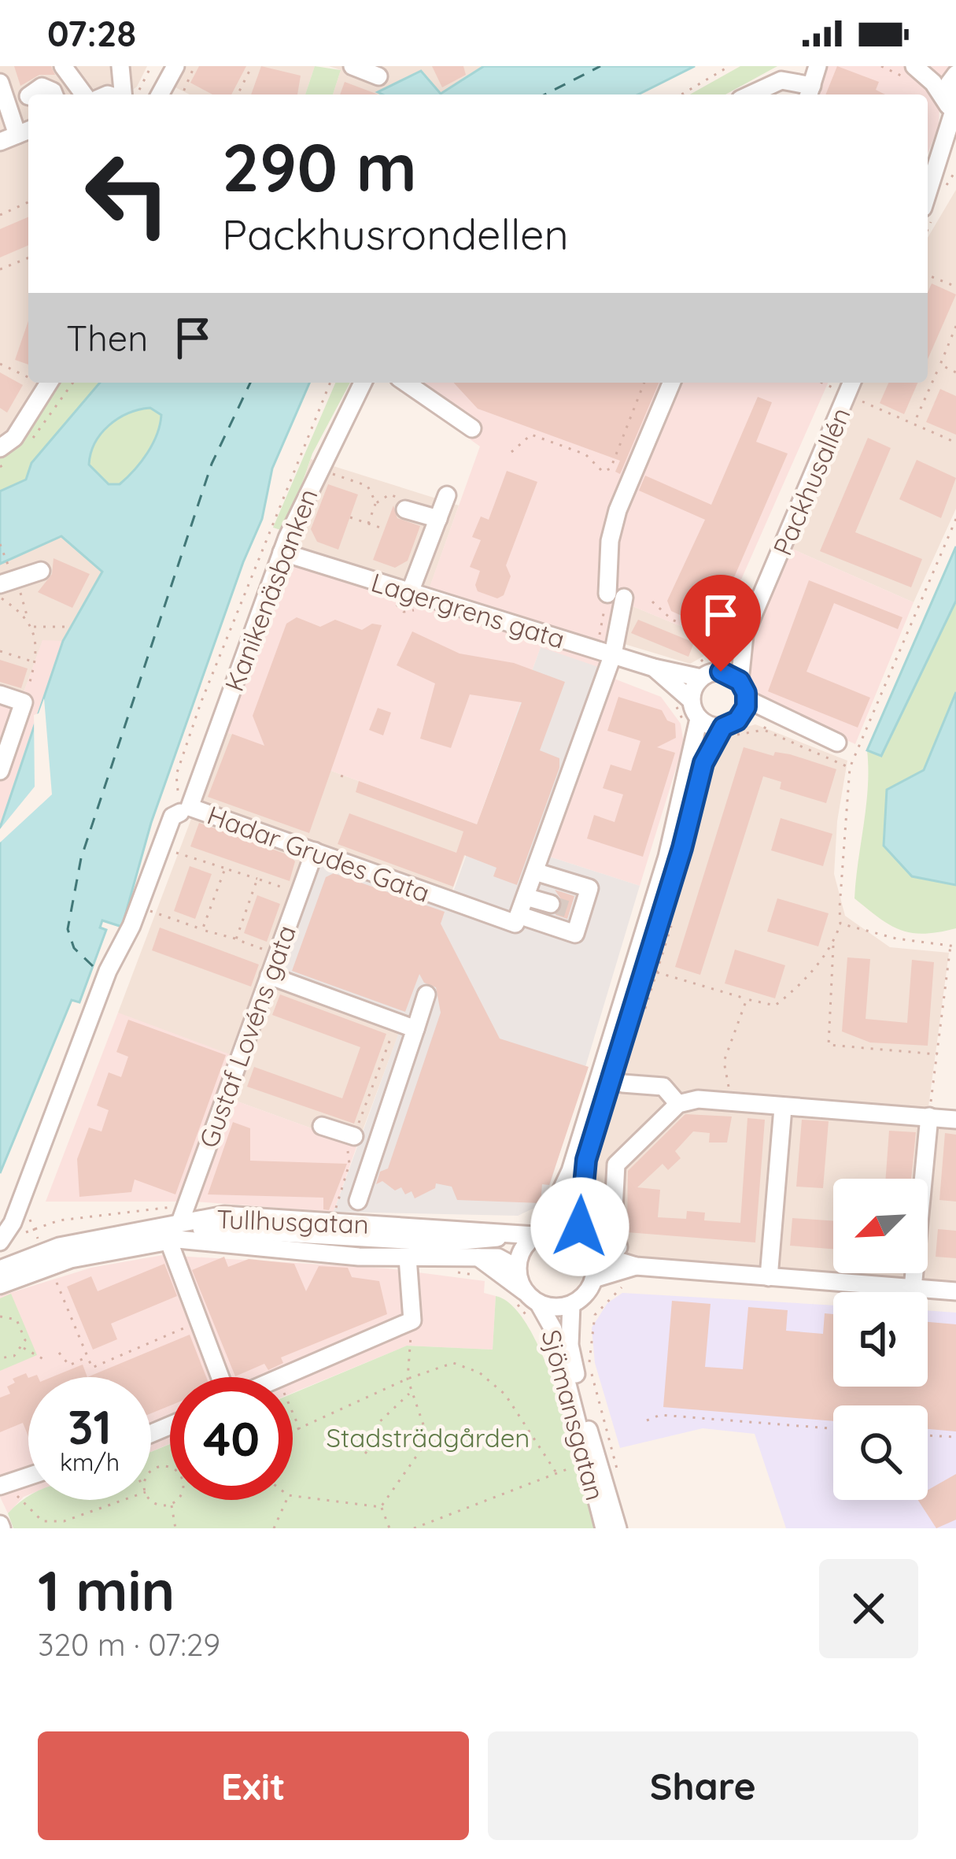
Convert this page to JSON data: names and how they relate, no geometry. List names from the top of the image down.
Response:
{
  "streets": {
    "street": [
      "Packhusallén",
      "Kanikenäsbanken",
      "Lagergrens gata",
      "Hadar Grudes Gata",
      "Gustaf Lovéns gata",
      "Tullhusgatan",
      "Sjömansgatan"
    ]
  },
  "crossings": [
    ["Packhusallén", "Lagergrens gata"],
    ["Kanikenäsbanken", "Lagergrens gata"],
    ["Kanikenäsbanken", "Hadar Grudes Gata"],
    ["Hadar Grudes Gata", "Gustaf Lovéns gata"],
    ["Gustaf Lovéns gata", "Tullhusgatan"],
    ["Tullhusgatan", "Sjömansgatan"]
  ],
  "parks": ["Stadsträdgården"],
  "north": "bottom left",
  "page": {
    "status": "07:28",
    "turn": ["290 m", "Packhusrondellen"],
    "then": "Then",
    "speed": "31 km/h",
    "limit": "40",
    "heading": ["1 min", "320 m · 07:29"],
    "buttons": ["Exit", "Share"]
  }
}
